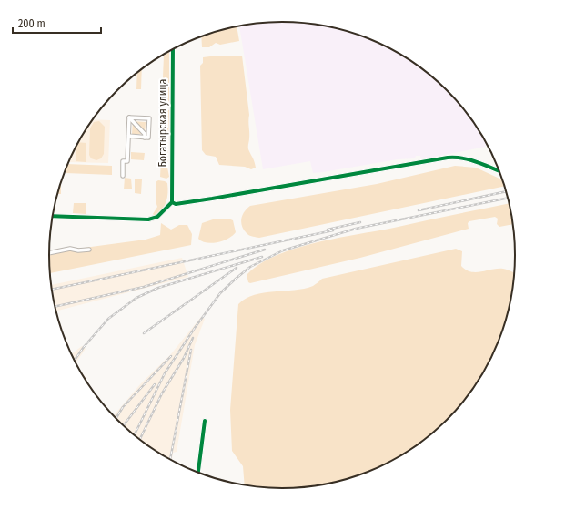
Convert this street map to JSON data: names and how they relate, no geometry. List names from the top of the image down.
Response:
{
  "streets": {
    "street": ["Богатырская улица"]
  },
  "scale_bar": "200 m"
}
